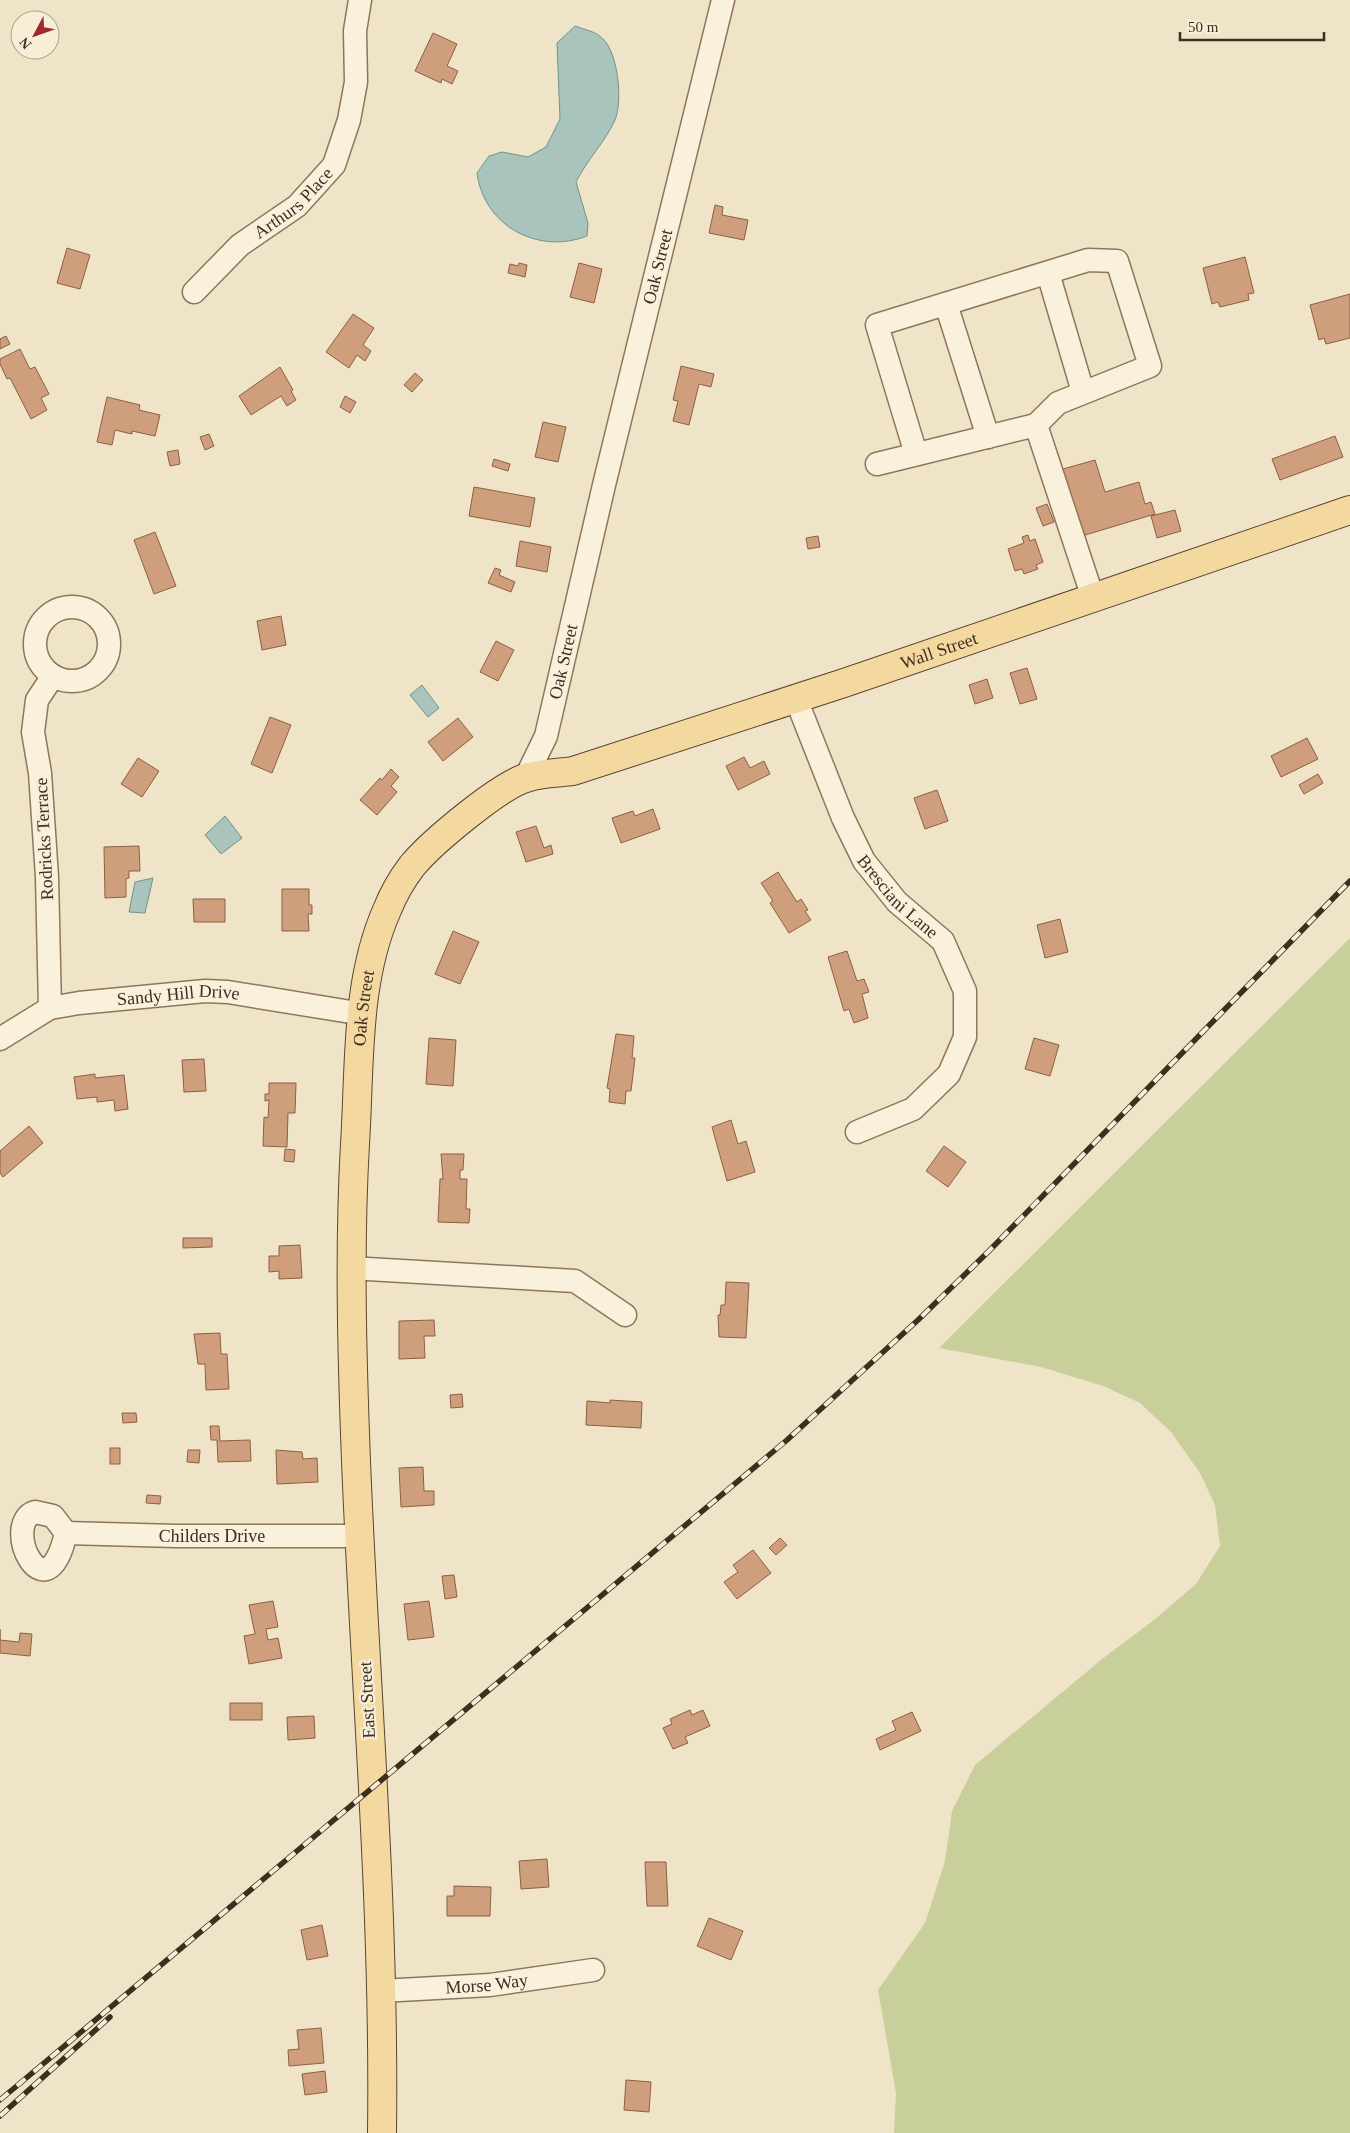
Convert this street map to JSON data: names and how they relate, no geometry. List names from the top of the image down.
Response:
{
  "streets": {
    "main road": ["Oak Street", "Wall Street", "East Street"],
    "street": [
      "Arthurs Place",
      "Rodricks Terrace",
      "Bresciani Lane",
      "Sandy Hill Drive",
      "Childers Drive",
      "Morse Way"
    ]
  },
  "crossings": [
    ["Oak Street", "Wall Street"],
    ["Oak Street", "Sandy Hill Drive"],
    ["Oak Street", "East Street"],
    ["Wall Street", "Bresciani Lane"],
    ["Rodricks Terrace", "Sandy Hill Drive"],
    ["Childers Drive", "East Street"],
    ["East Street", "Morse Way"]
  ],
  "scale_bar": "50 m",
  "north": "bottom left"
}
